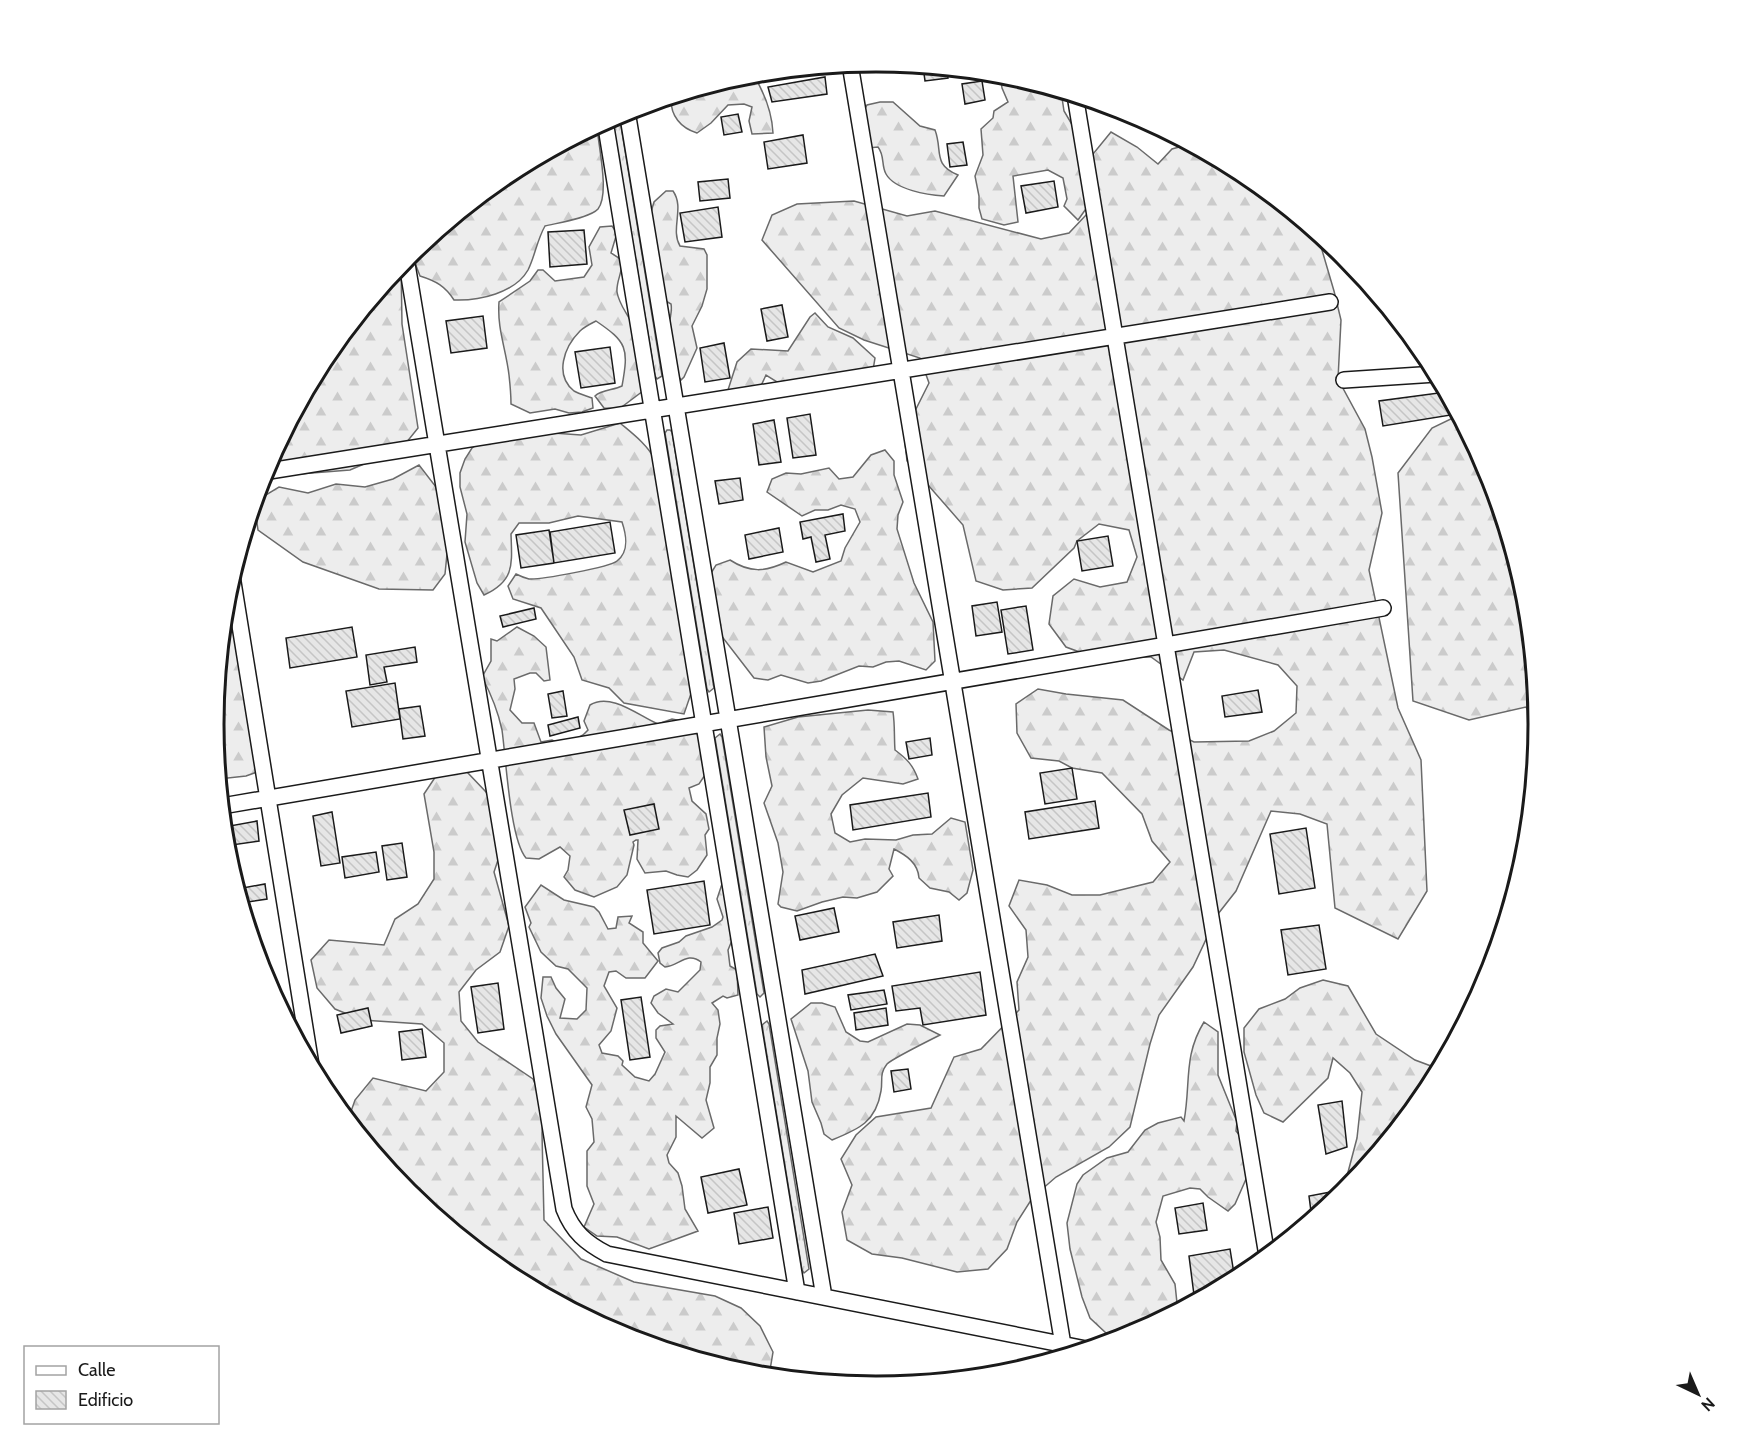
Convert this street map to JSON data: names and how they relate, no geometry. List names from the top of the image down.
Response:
{
  "legend": ["Calle", "Edificio"],
  "north": "bottom right"
}
